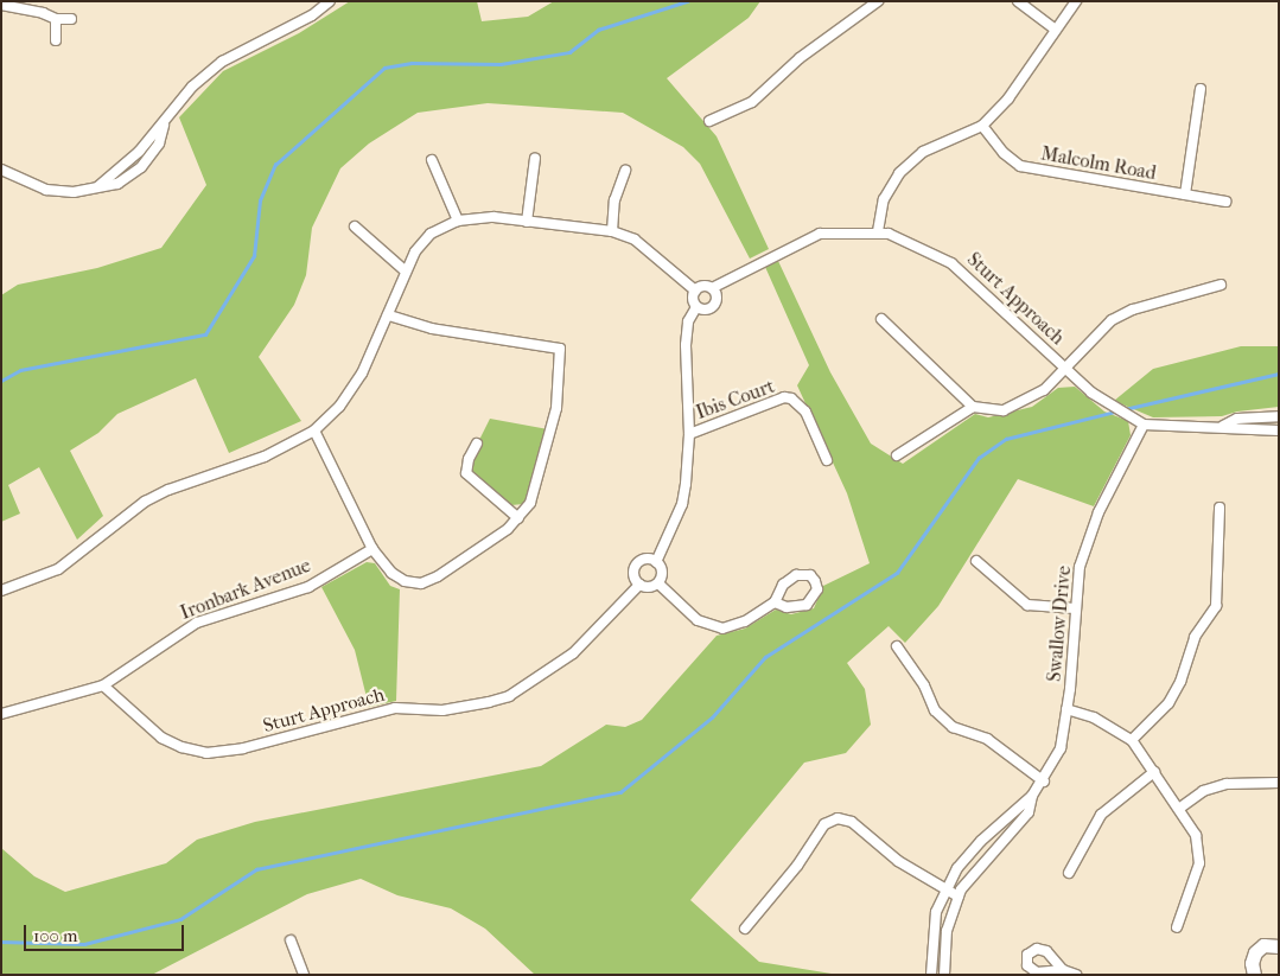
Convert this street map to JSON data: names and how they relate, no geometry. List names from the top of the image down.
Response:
{
  "streets": {
    "street": [
      "Malcolm Road",
      "Sturt Approach",
      "Ibis Court",
      "Ironbark Avenue",
      "Swallow Drive"
    ]
  },
  "crossings": [
    ["Sturt Approach", "Ironbark Avenue"],
    ["Sturt Approach", "Swallow Drive"]
  ],
  "scale_bar": "100 m"
}
